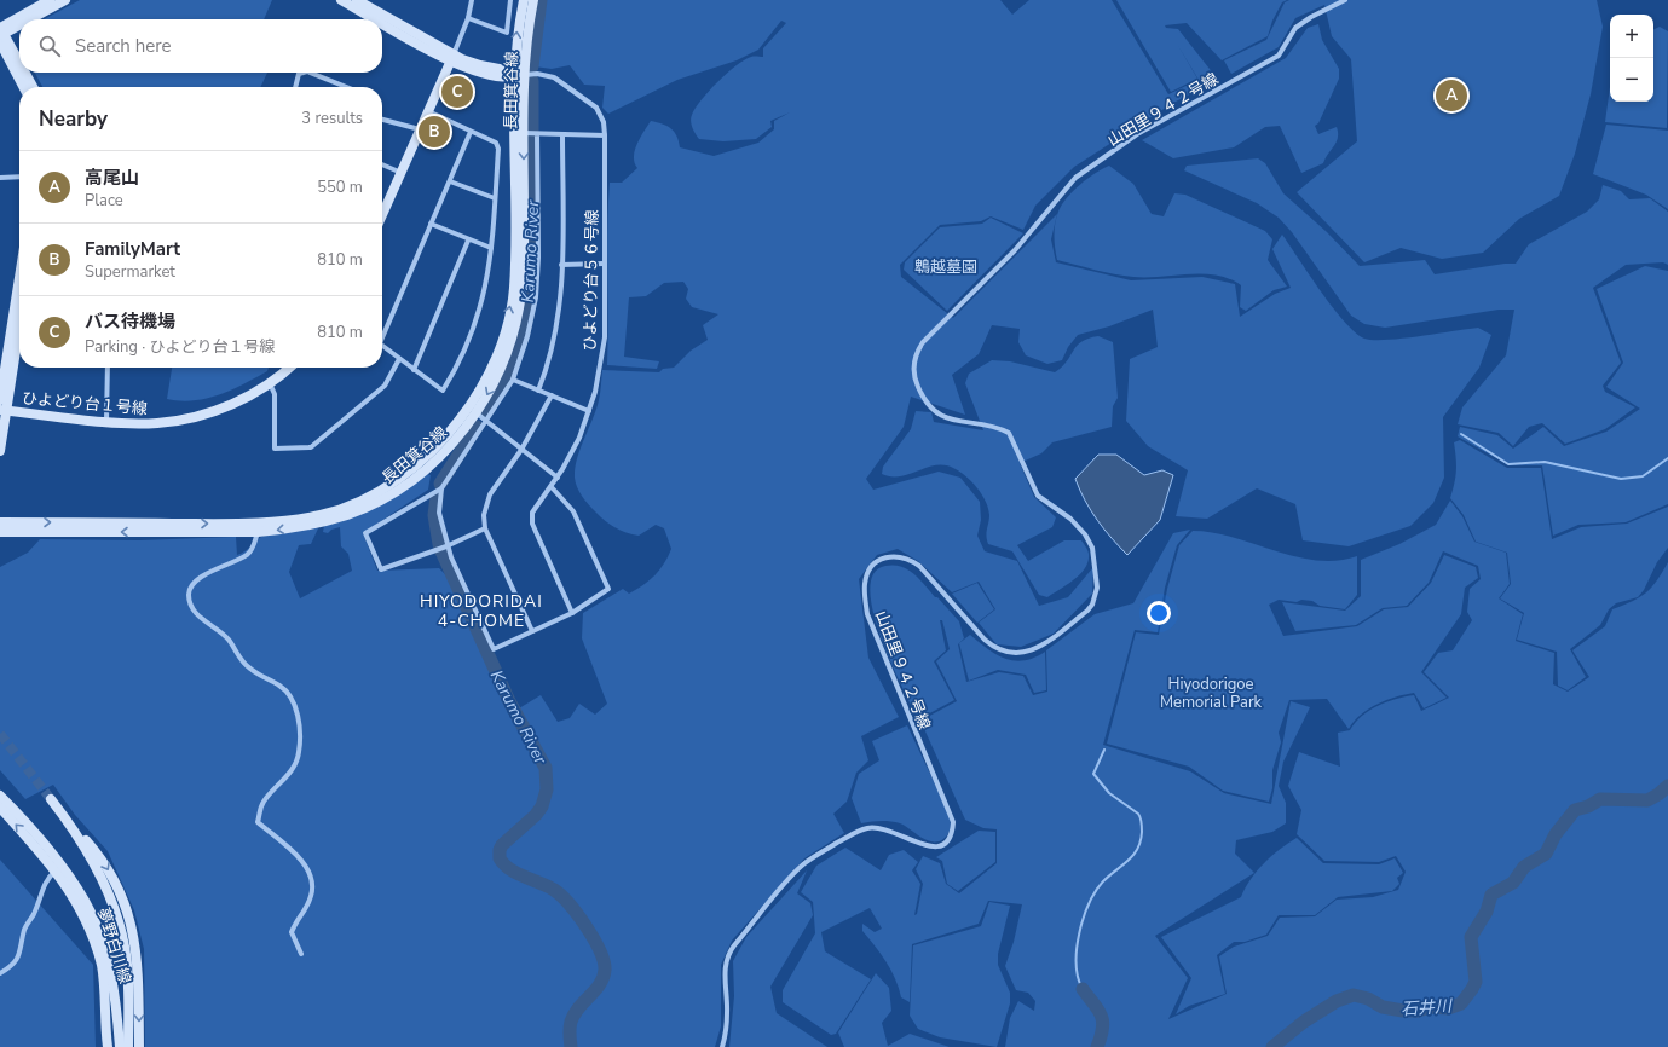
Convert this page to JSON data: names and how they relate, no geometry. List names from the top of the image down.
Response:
{
  "streets": {
    "street": [
      "長田箕谷線",
      "山田里９４２号線",
      "ひよどり台５６号線",
      "ひよどり台１号線",
      "夢野白川線"
    ]
  },
  "crossings": [
    ["長田箕谷線", "ひよどり台５６号線"]
  ],
  "districts": ["HIYODORIDAI 4-CHOME"],
  "water": ["Karumo River", "石井川"],
  "parks": ["鵯越墓園", "Hiyodorigoe Memorial Park"],
  "page": {
    "map_buttons": ["+", "−"],
    "search": "Search here",
    "pins": ["C", "A", "B"],
    "heading": ["Nearby", "3 results"],
    "list": [
      {
        "mark": "A",
        "name": "高尾山",
        "note": "Place",
        "value": "550 m"
      },
      {
        "mark": "B",
        "name": "FamilyMart",
        "note": "Supermarket",
        "value": "810 m"
      },
      {
        "mark": "C",
        "name": "バス待機場",
        "note": "Parking · ひよどり台１号線",
        "value": "810 m"
      }
    ]
  }
}
